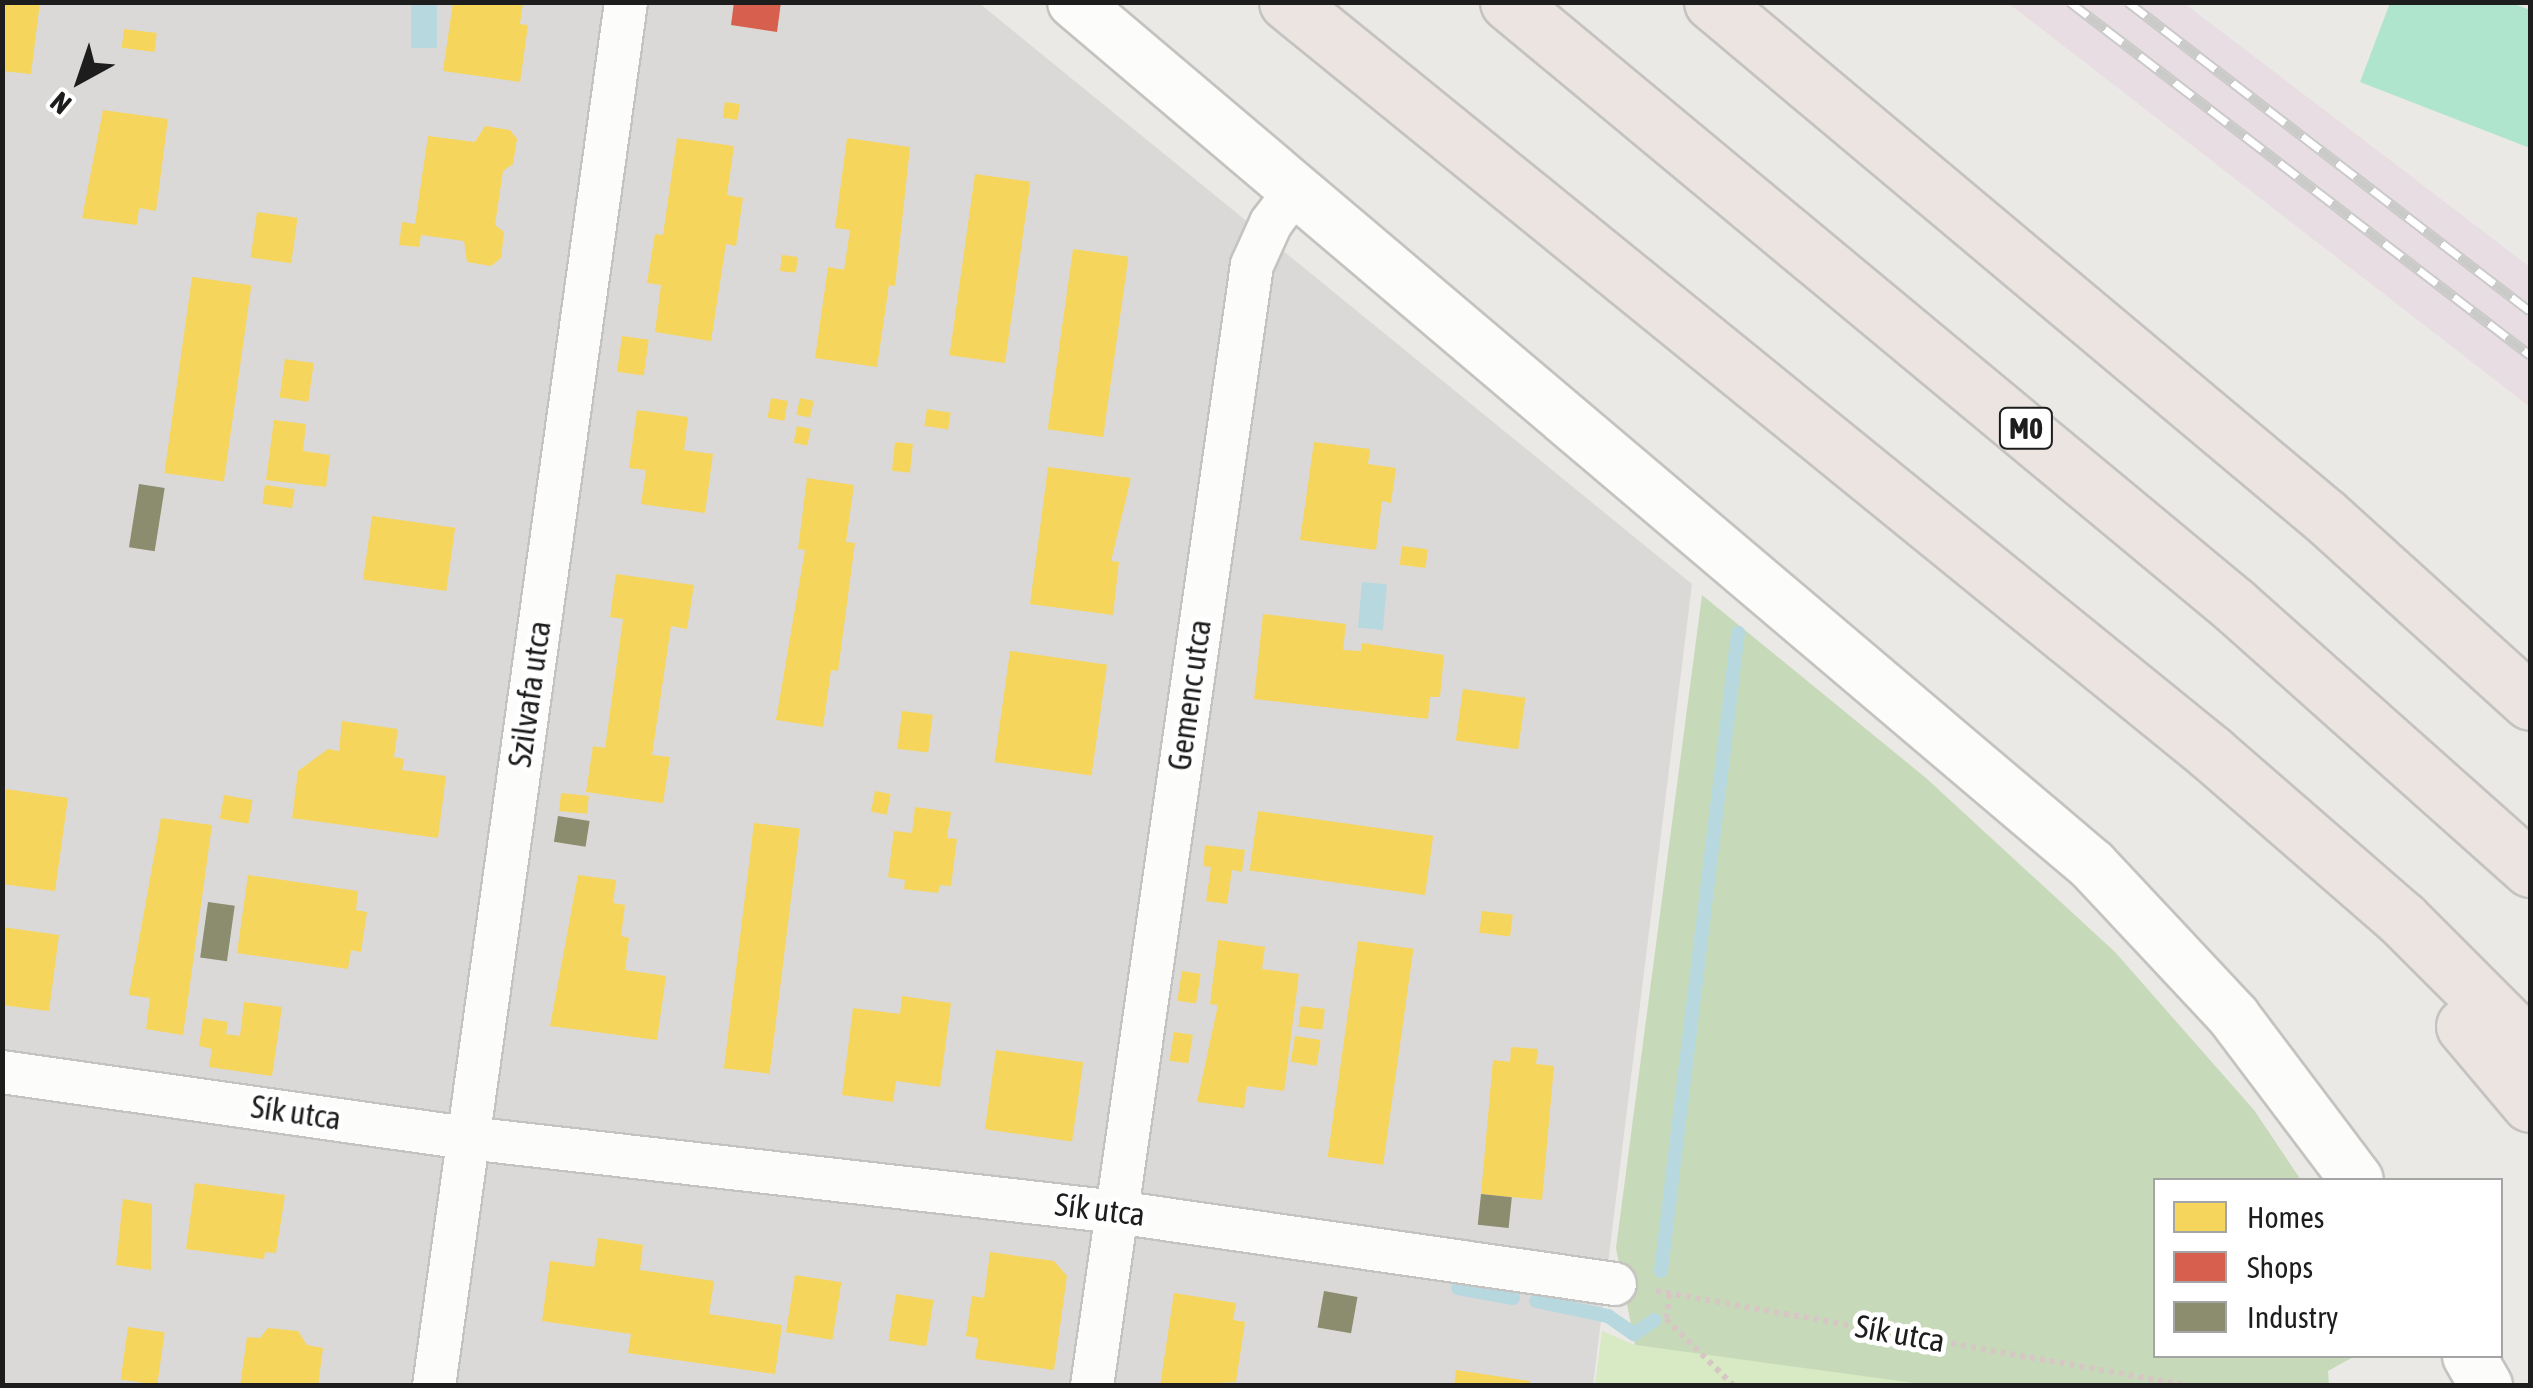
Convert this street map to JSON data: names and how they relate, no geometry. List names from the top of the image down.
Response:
{
  "streets": {
    "highway": ["M0"],
    "street": ["Szilvafa utca", "Gemenc utca", "Sík utca"]
  },
  "crossings": [
    ["Szilvafa utca", "Sík utca"],
    ["Gemenc utca", "Sík utca"]
  ],
  "legend": ["Homes", "Shops", "Industry"],
  "north": "bottom left"
}
